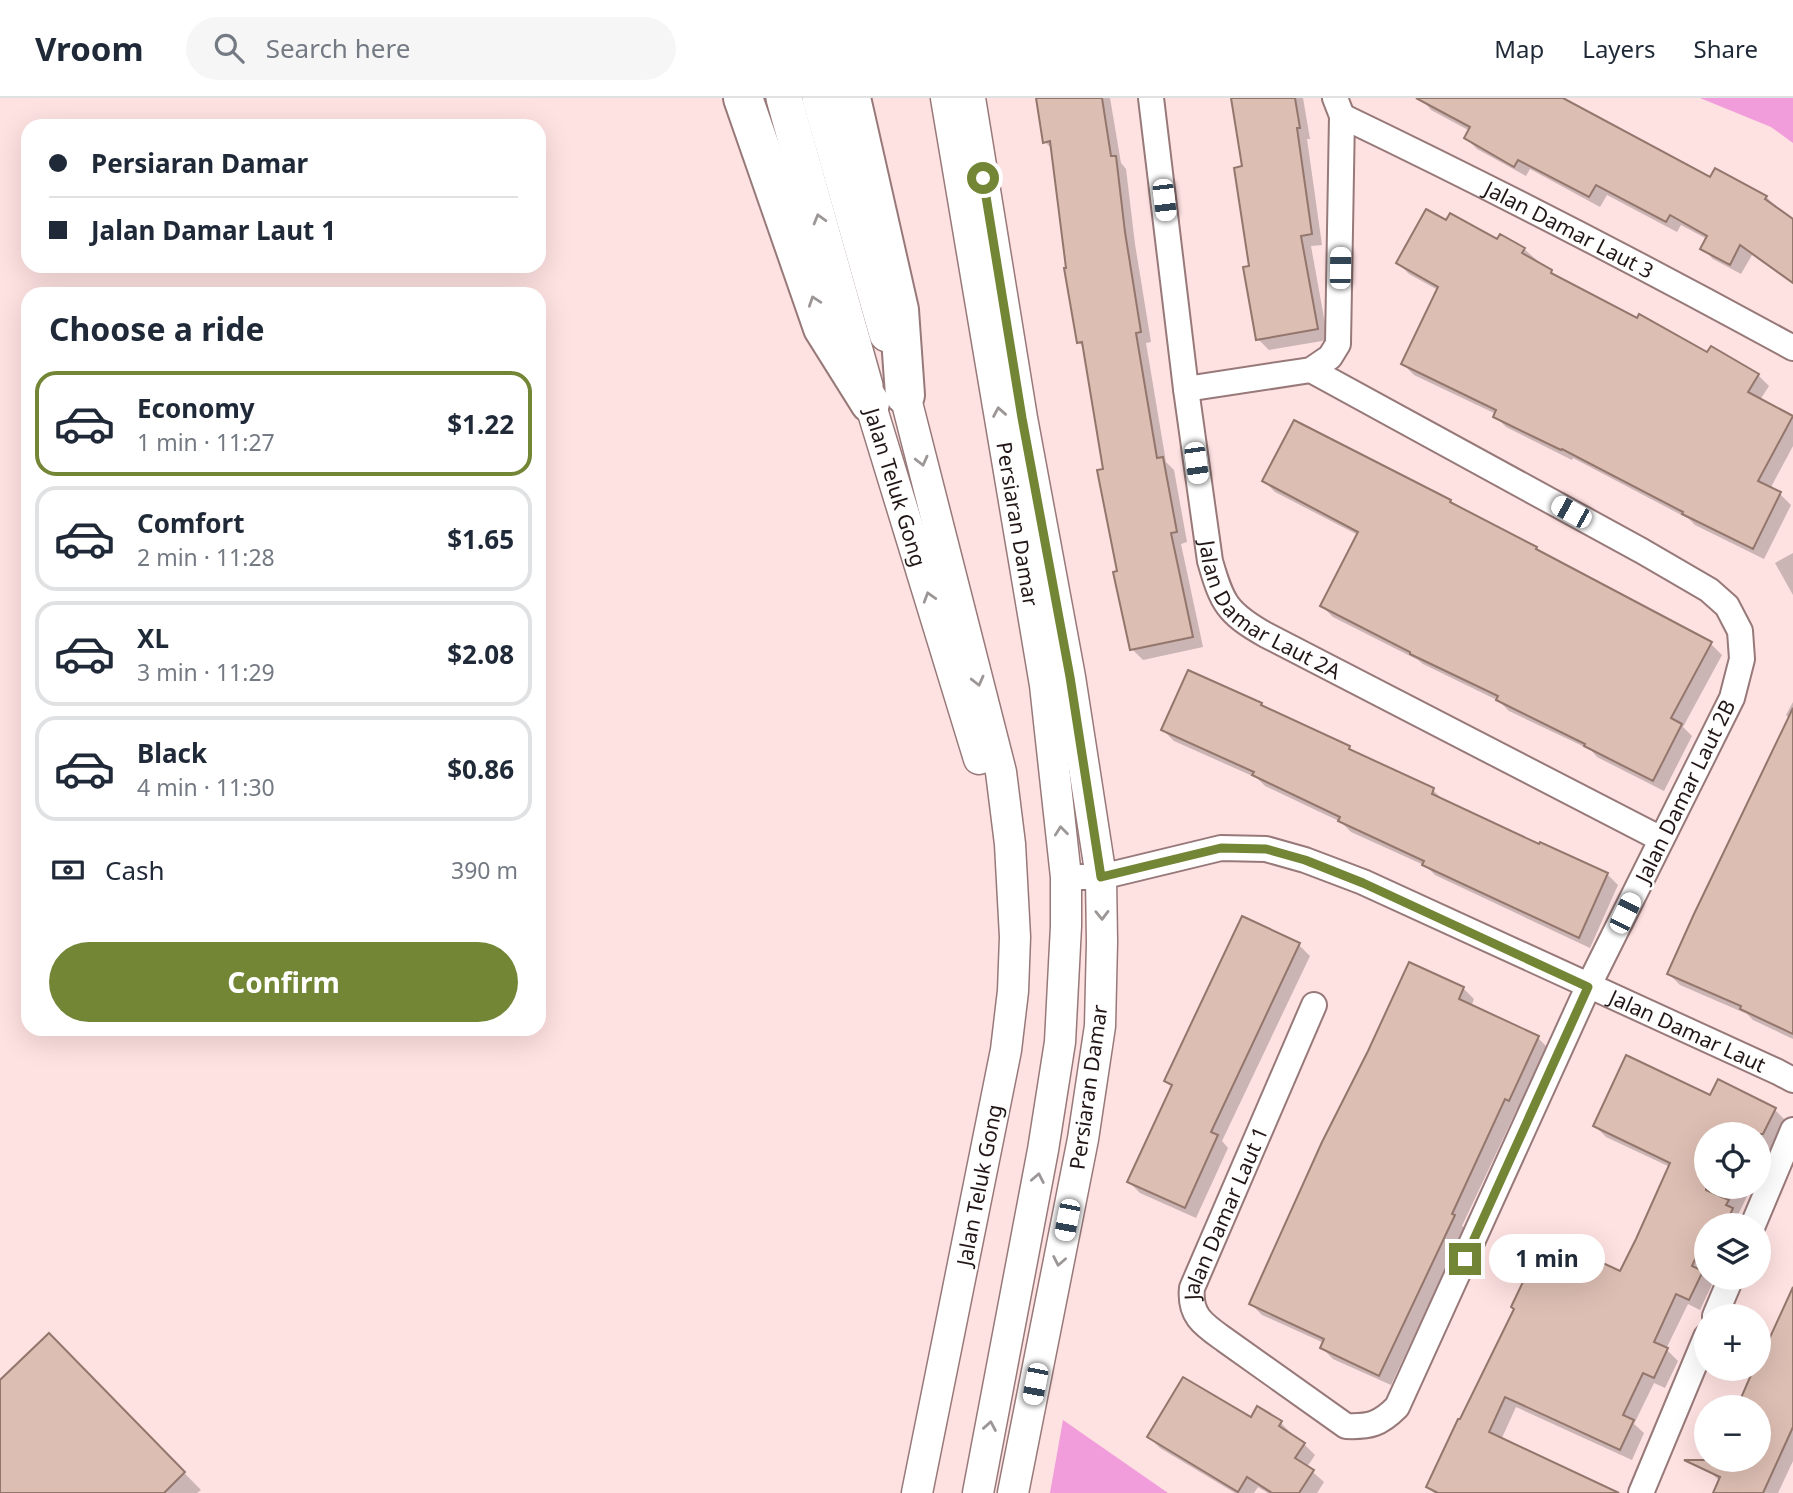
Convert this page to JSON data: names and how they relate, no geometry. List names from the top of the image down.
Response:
{
  "streets": {
    "main road": ["Jalan Teluk Gong"],
    "street": [
      "Jalan Damar Laut 3",
      "Persiaran Damar",
      "Jalan Damar Laut 2A",
      "Jalan Damar Laut 2B",
      "Jalan Damar Laut",
      "Jalan Damar Laut 1"
    ]
  },
  "crossings": [
    ["Persiaran Damar", "Jalan Damar Laut"],
    ["Jalan Damar Laut 2A", "Jalan Damar Laut 2B"],
    ["Jalan Damar Laut 2B", "Jalan Damar Laut"],
    ["Jalan Damar Laut 2B", "Jalan Damar Laut 1"],
    ["Jalan Damar Laut", "Jalan Damar Laut 1"]
  ],
  "page": {
    "header": "Vroom",
    "search": "Search here",
    "nav": ["Map", "Layers", "Share"],
    "banner": ["Persiaran Damar", "Jalan Damar Laut 1"],
    "heading": "Choose a ride",
    "list": [
      {
        "name": "Economy",
        "note": "1 min · 11:27",
        "value": "$1.22"
      },
      {
        "name": "Comfort",
        "note": "2 min · 11:28",
        "value": "$1.65"
      },
      {
        "name": "XL",
        "note": "3 min · 11:29",
        "value": "$2.08"
      },
      {
        "name": "Black",
        "note": "4 min · 11:30",
        "value": "$0.86"
      }
    ],
    "pay": ["Cash", "390 m"],
    "buttons": "Confirm",
    "map_buttons": ["+", "−"],
    "bubble": "1 min"
  }
}
